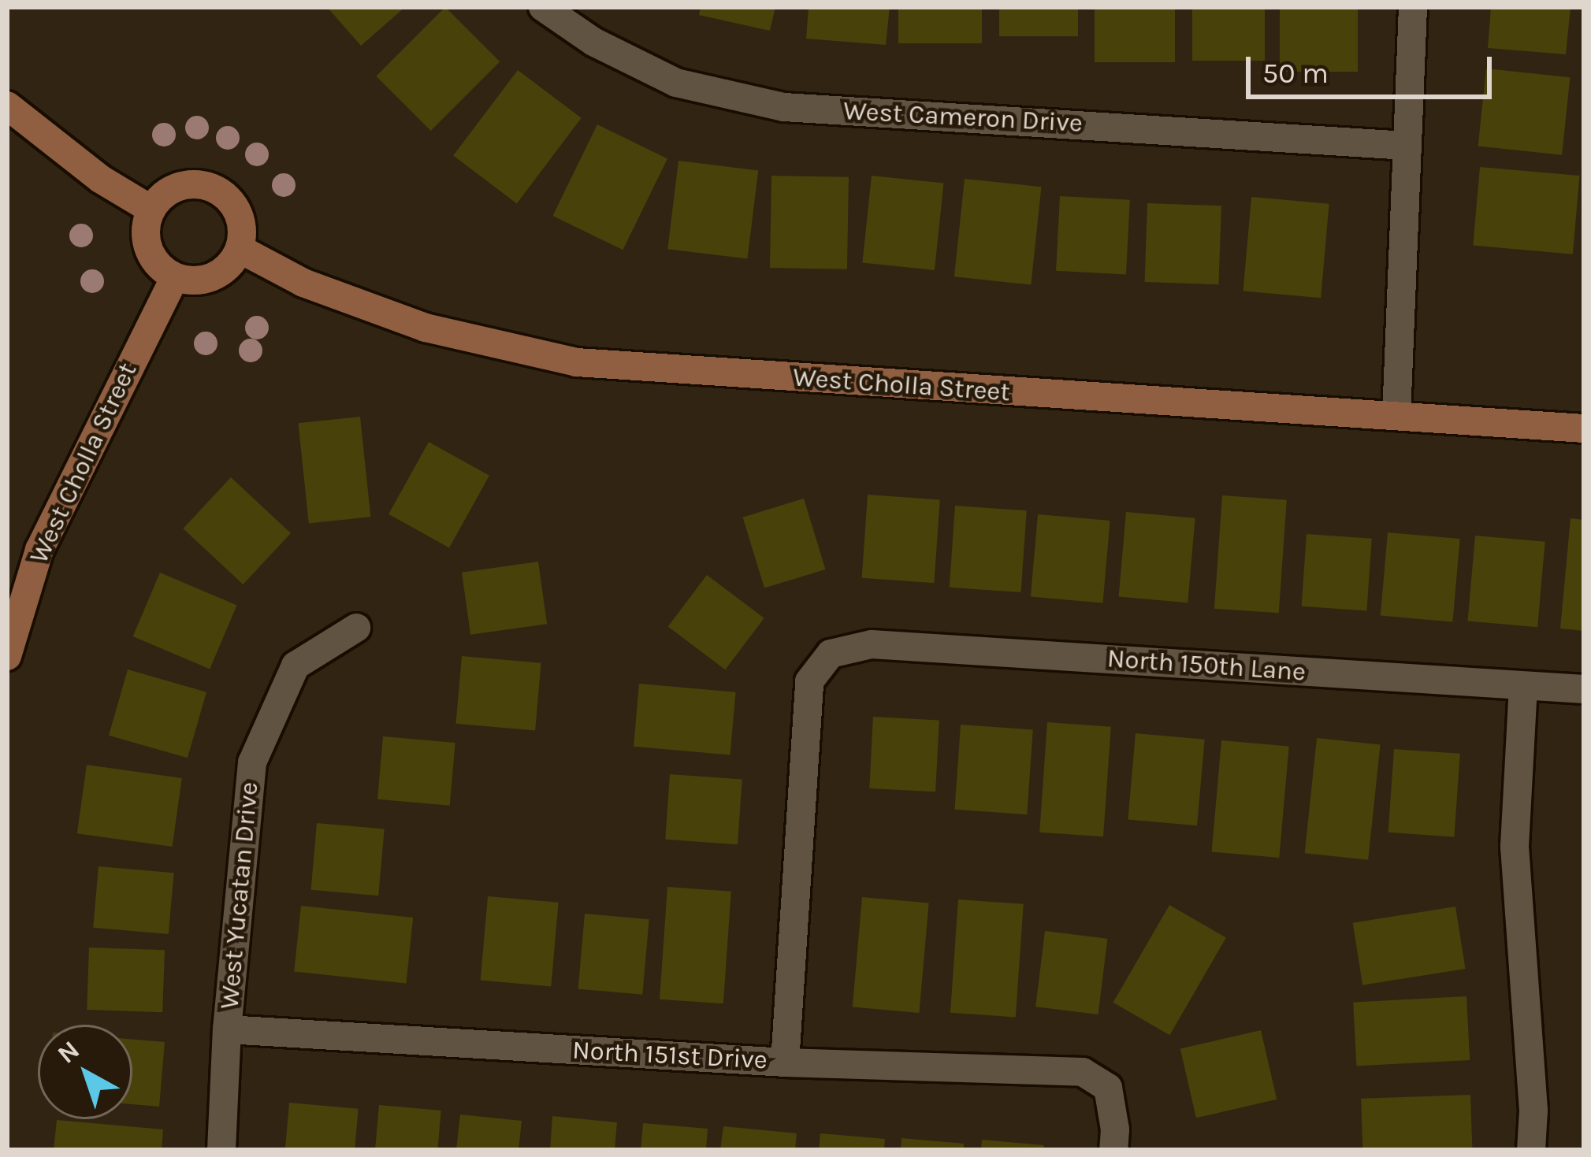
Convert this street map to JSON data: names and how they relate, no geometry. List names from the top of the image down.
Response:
{
  "streets": {
    "street": [
      "West Cameron Drive",
      "West Cholla Street",
      "North 150th Lane",
      "West Yucatan Drive",
      "North 151st Drive"
    ]
  },
  "crossings": [
    ["North 150th Lane", "North 151st Drive"],
    ["West Yucatan Drive", "North 151st Drive"]
  ],
  "scale_bar": "50 m",
  "north": "top left"
}
